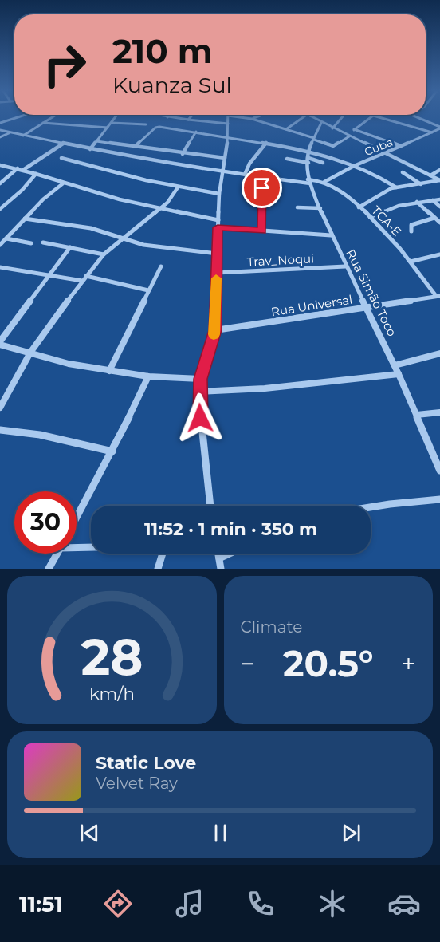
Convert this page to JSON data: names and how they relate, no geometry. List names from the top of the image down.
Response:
{
  "streets": {
    "street": [
      "Cuba",
      "TCA-E",
      "Trav_Noqui",
      "Rua Simão Toco",
      "Rua Universal"
    ]
  },
  "crossings": [
    ["Cuba", "TCA-E"],
    ["TCA-E", "Rua Simão Toco"],
    ["TCA-E", "Rua Universal"],
    ["Trav_Noqui", "Rua Simão Toco"],
    ["Rua Simão Toco", "Rua Universal"]
  ],
  "page": {
    "turn": ["210 m", "Kuanza Sul"],
    "limit": "30",
    "trip": "11:52 · 1 min · 350 m",
    "tile": "Climate",
    "heat": ["−", "20.5°", "+"],
    "song": ["Static Love", "Velvet Ray"],
    "tabs": "11:51",
    "gauge": ["28", "km/h"]
  }
}
